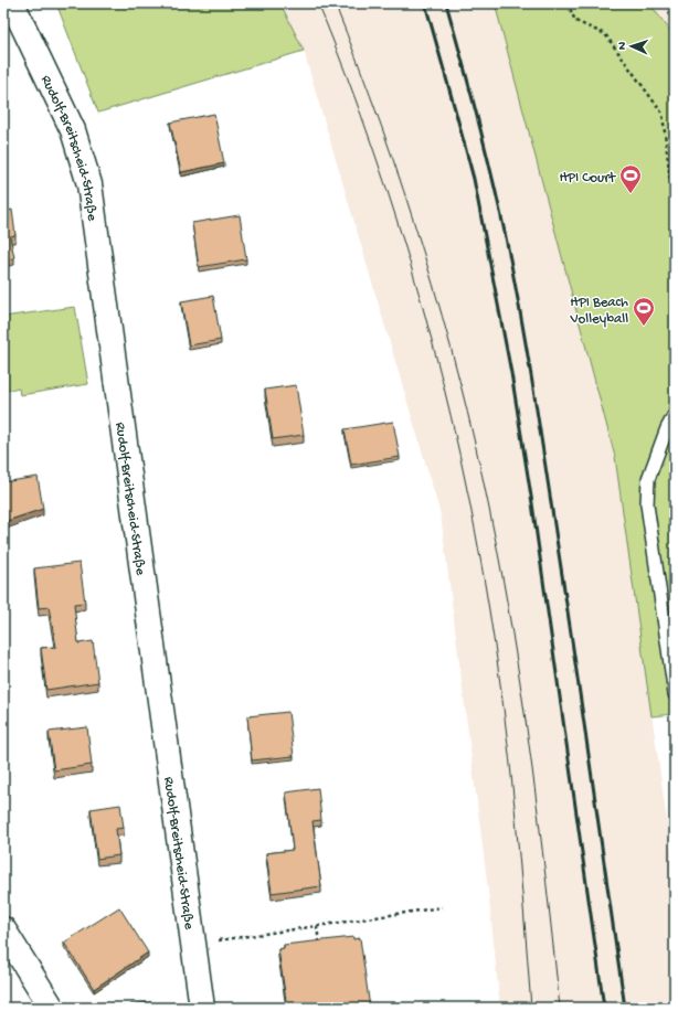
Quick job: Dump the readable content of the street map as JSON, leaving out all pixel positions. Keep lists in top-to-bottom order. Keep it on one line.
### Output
{"streets":{"street":["Rudolf-Breitscheid-Straße"]},"places":{"sports":["HPI Court","HPI Beach Volleyball"]},"north":"left"}
